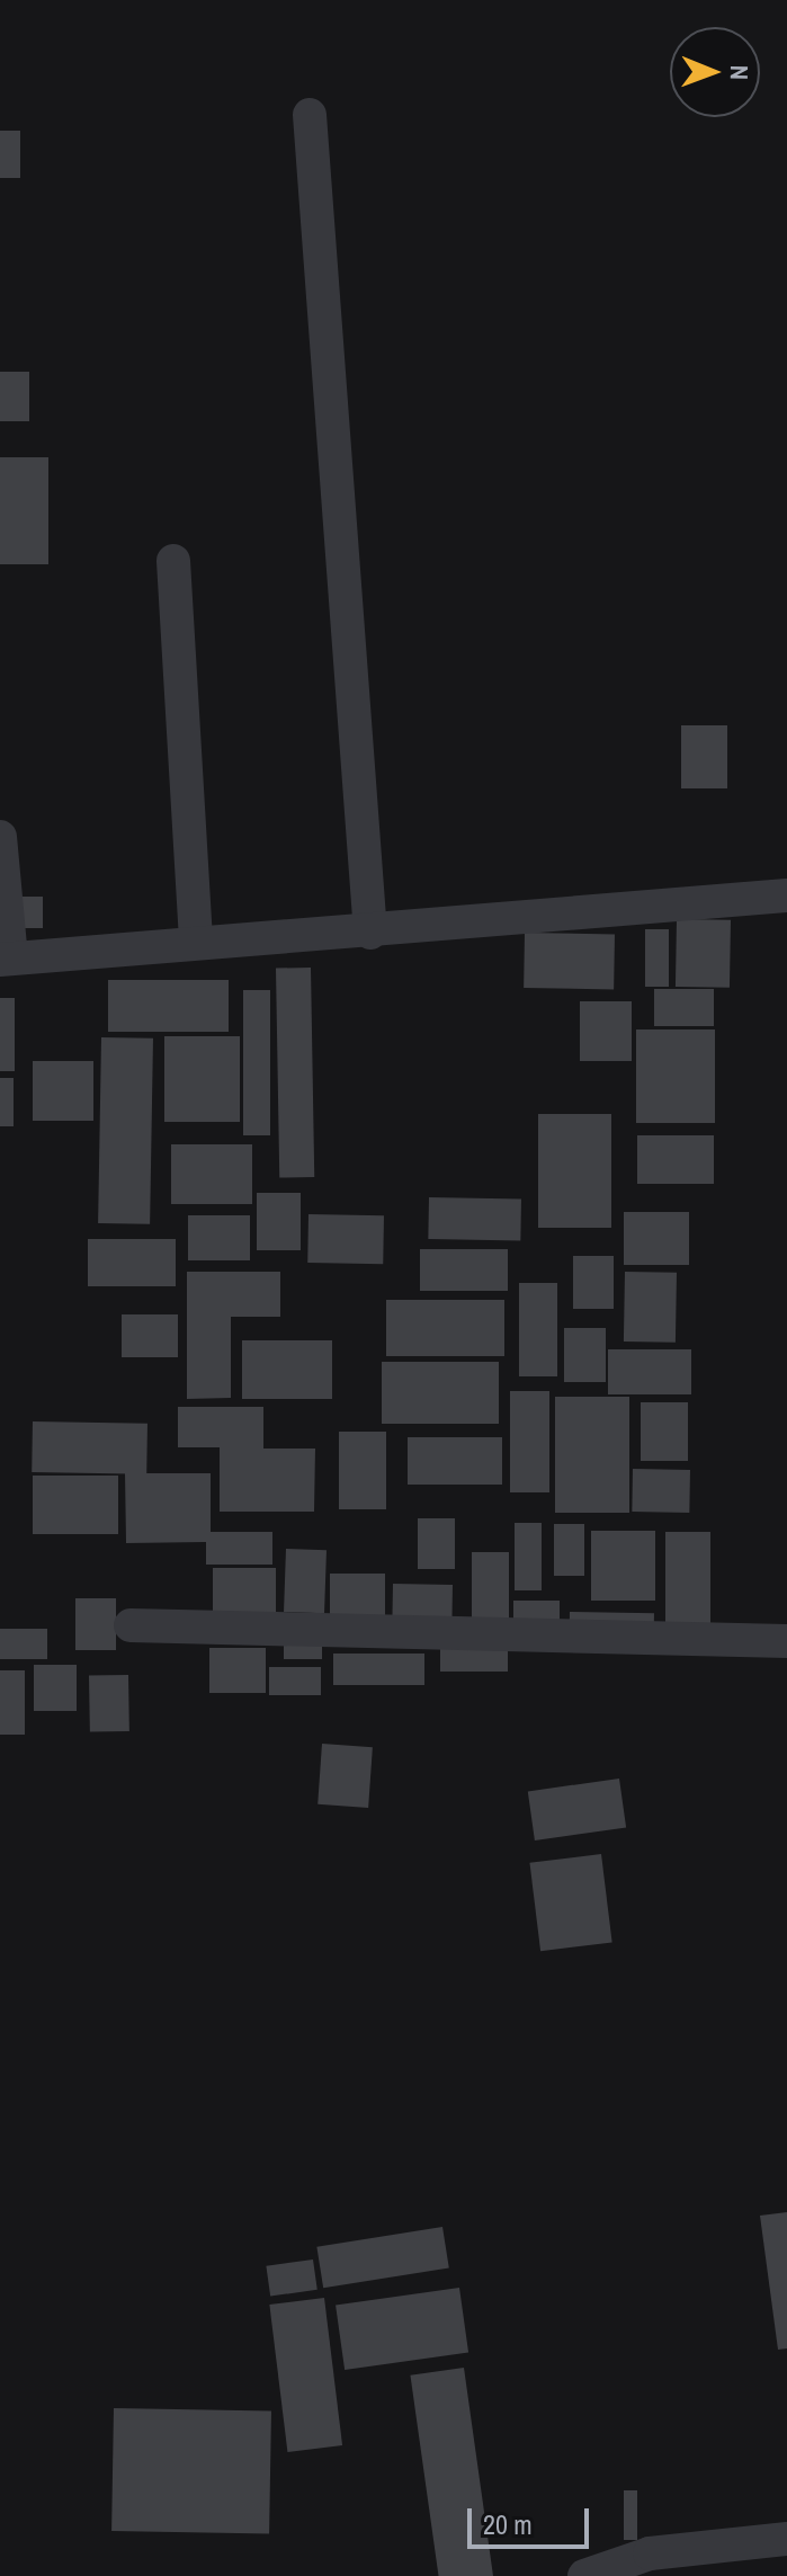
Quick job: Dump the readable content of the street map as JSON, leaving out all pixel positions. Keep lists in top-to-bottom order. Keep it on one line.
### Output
{"scale_bar":"20 m","north":"right"}
